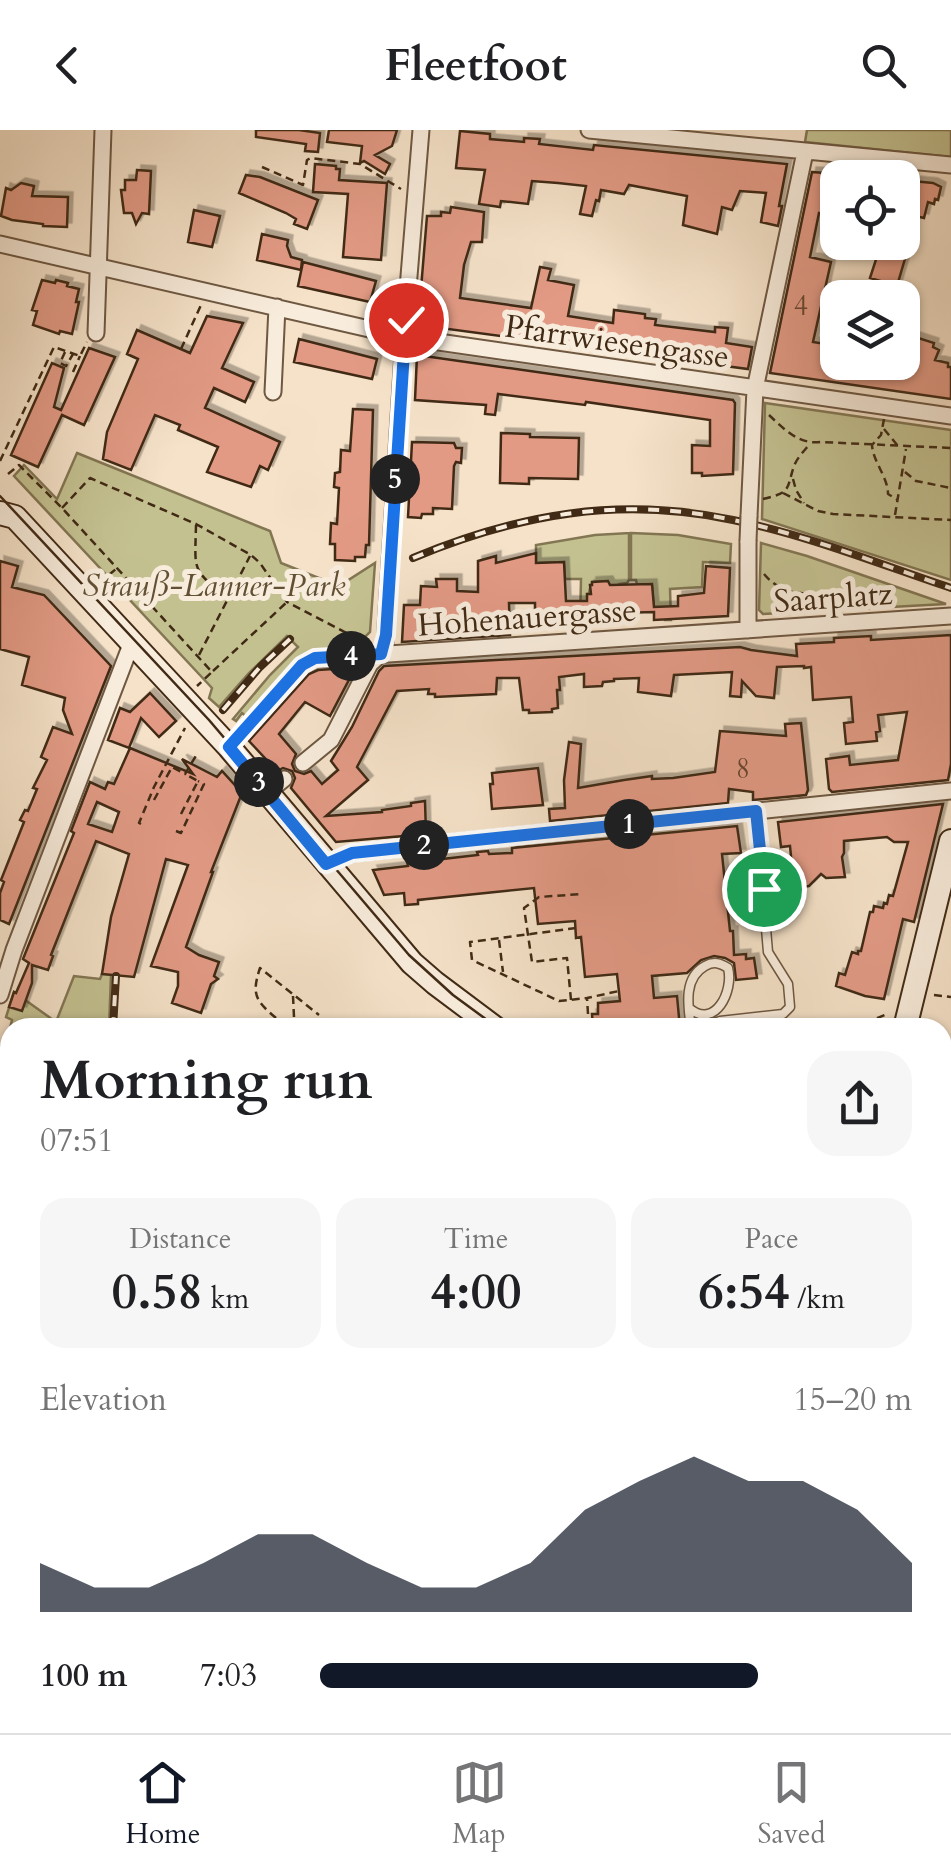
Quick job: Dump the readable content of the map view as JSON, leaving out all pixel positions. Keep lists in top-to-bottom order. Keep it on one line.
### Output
{"streets":{"street":["Pfarrwiesengasse","Saarplatz","Hohenauergasse"]},"crossings":[["Saarplatz","Hohenauergasse"]],"parks":["Strauß-Lanner-Park"],"house_numbers":["4","8"],"page":{"header":"Fleetfoot","pins":["5","4","3","1","2"],"heading":["Morning run","07:51"],"stats":[["Distance","0.58 km"],["Time","4:00"],["Pace","6:54 /km"]],"chart":["Elevation","15–20 m"],"list":[{"name":"100 m","note":"7:03"}],"tabs":["Home","Map","Saved"]}}
